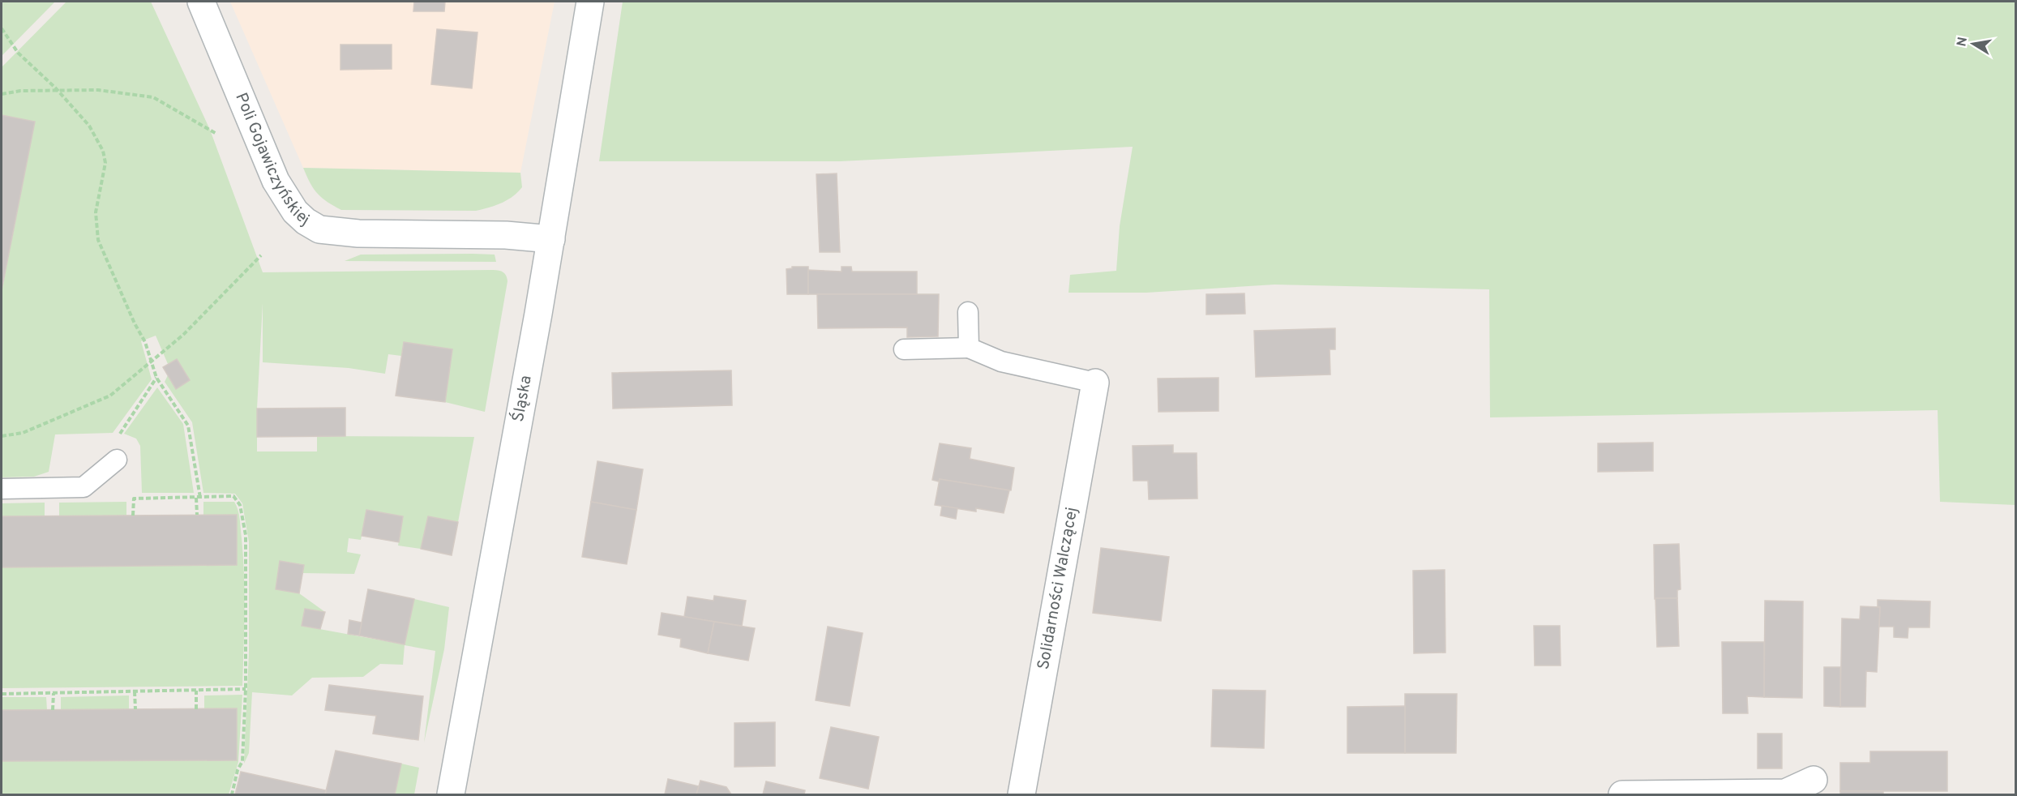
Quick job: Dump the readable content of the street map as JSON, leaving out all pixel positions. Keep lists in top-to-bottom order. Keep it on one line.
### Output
{"streets":{"street":["Poli Gojawiczyńskiej","Śląska","Solidarności Walczącej"]},"crossings":[["Poli Gojawiczyńskiej","Śląska"]],"north":"left"}
